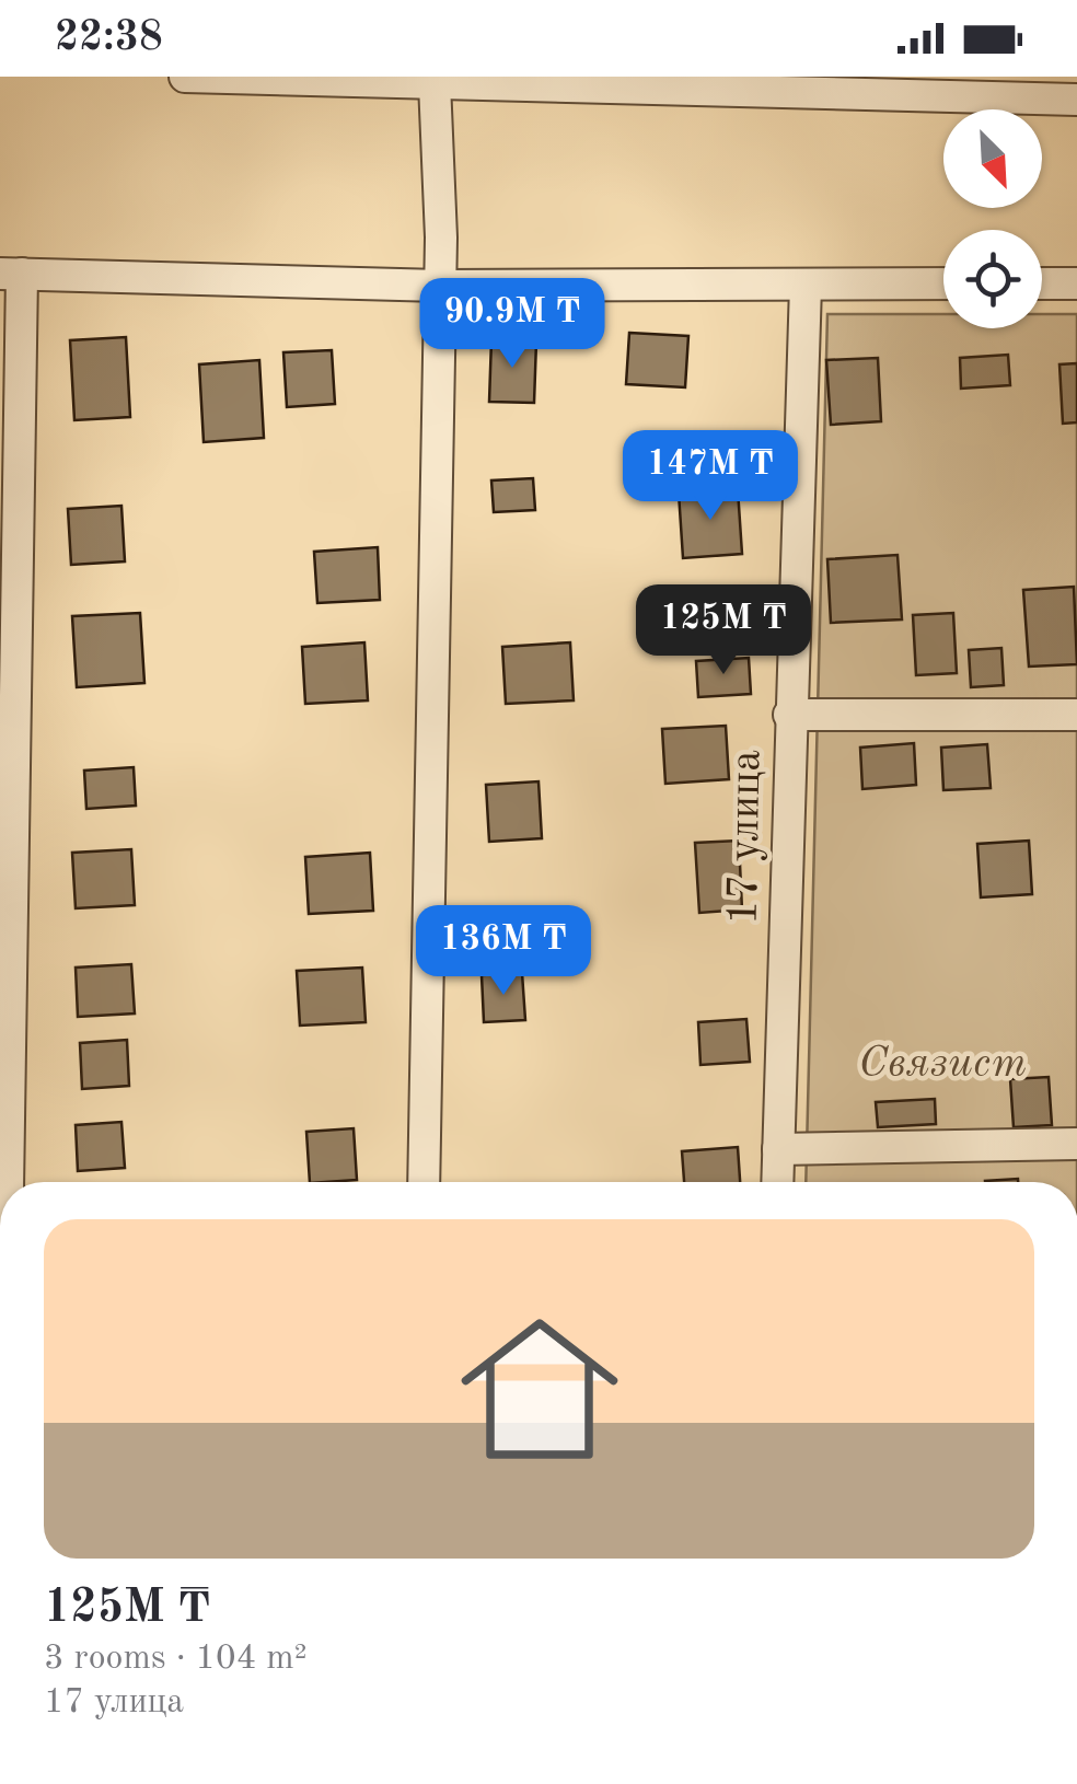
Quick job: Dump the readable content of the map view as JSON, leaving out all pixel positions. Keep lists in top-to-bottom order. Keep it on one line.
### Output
{"streets":{"street":["17 улица"]},"parks":["Связист"],"north":"bottom right","page":{"status":"22:38","price":["90.9M ₸","147M ₸","125M ₸","136M ₸"],"list":[{"name":"125M ₸","note":"3 rooms · 104 m² · 17 улица"}]}}
